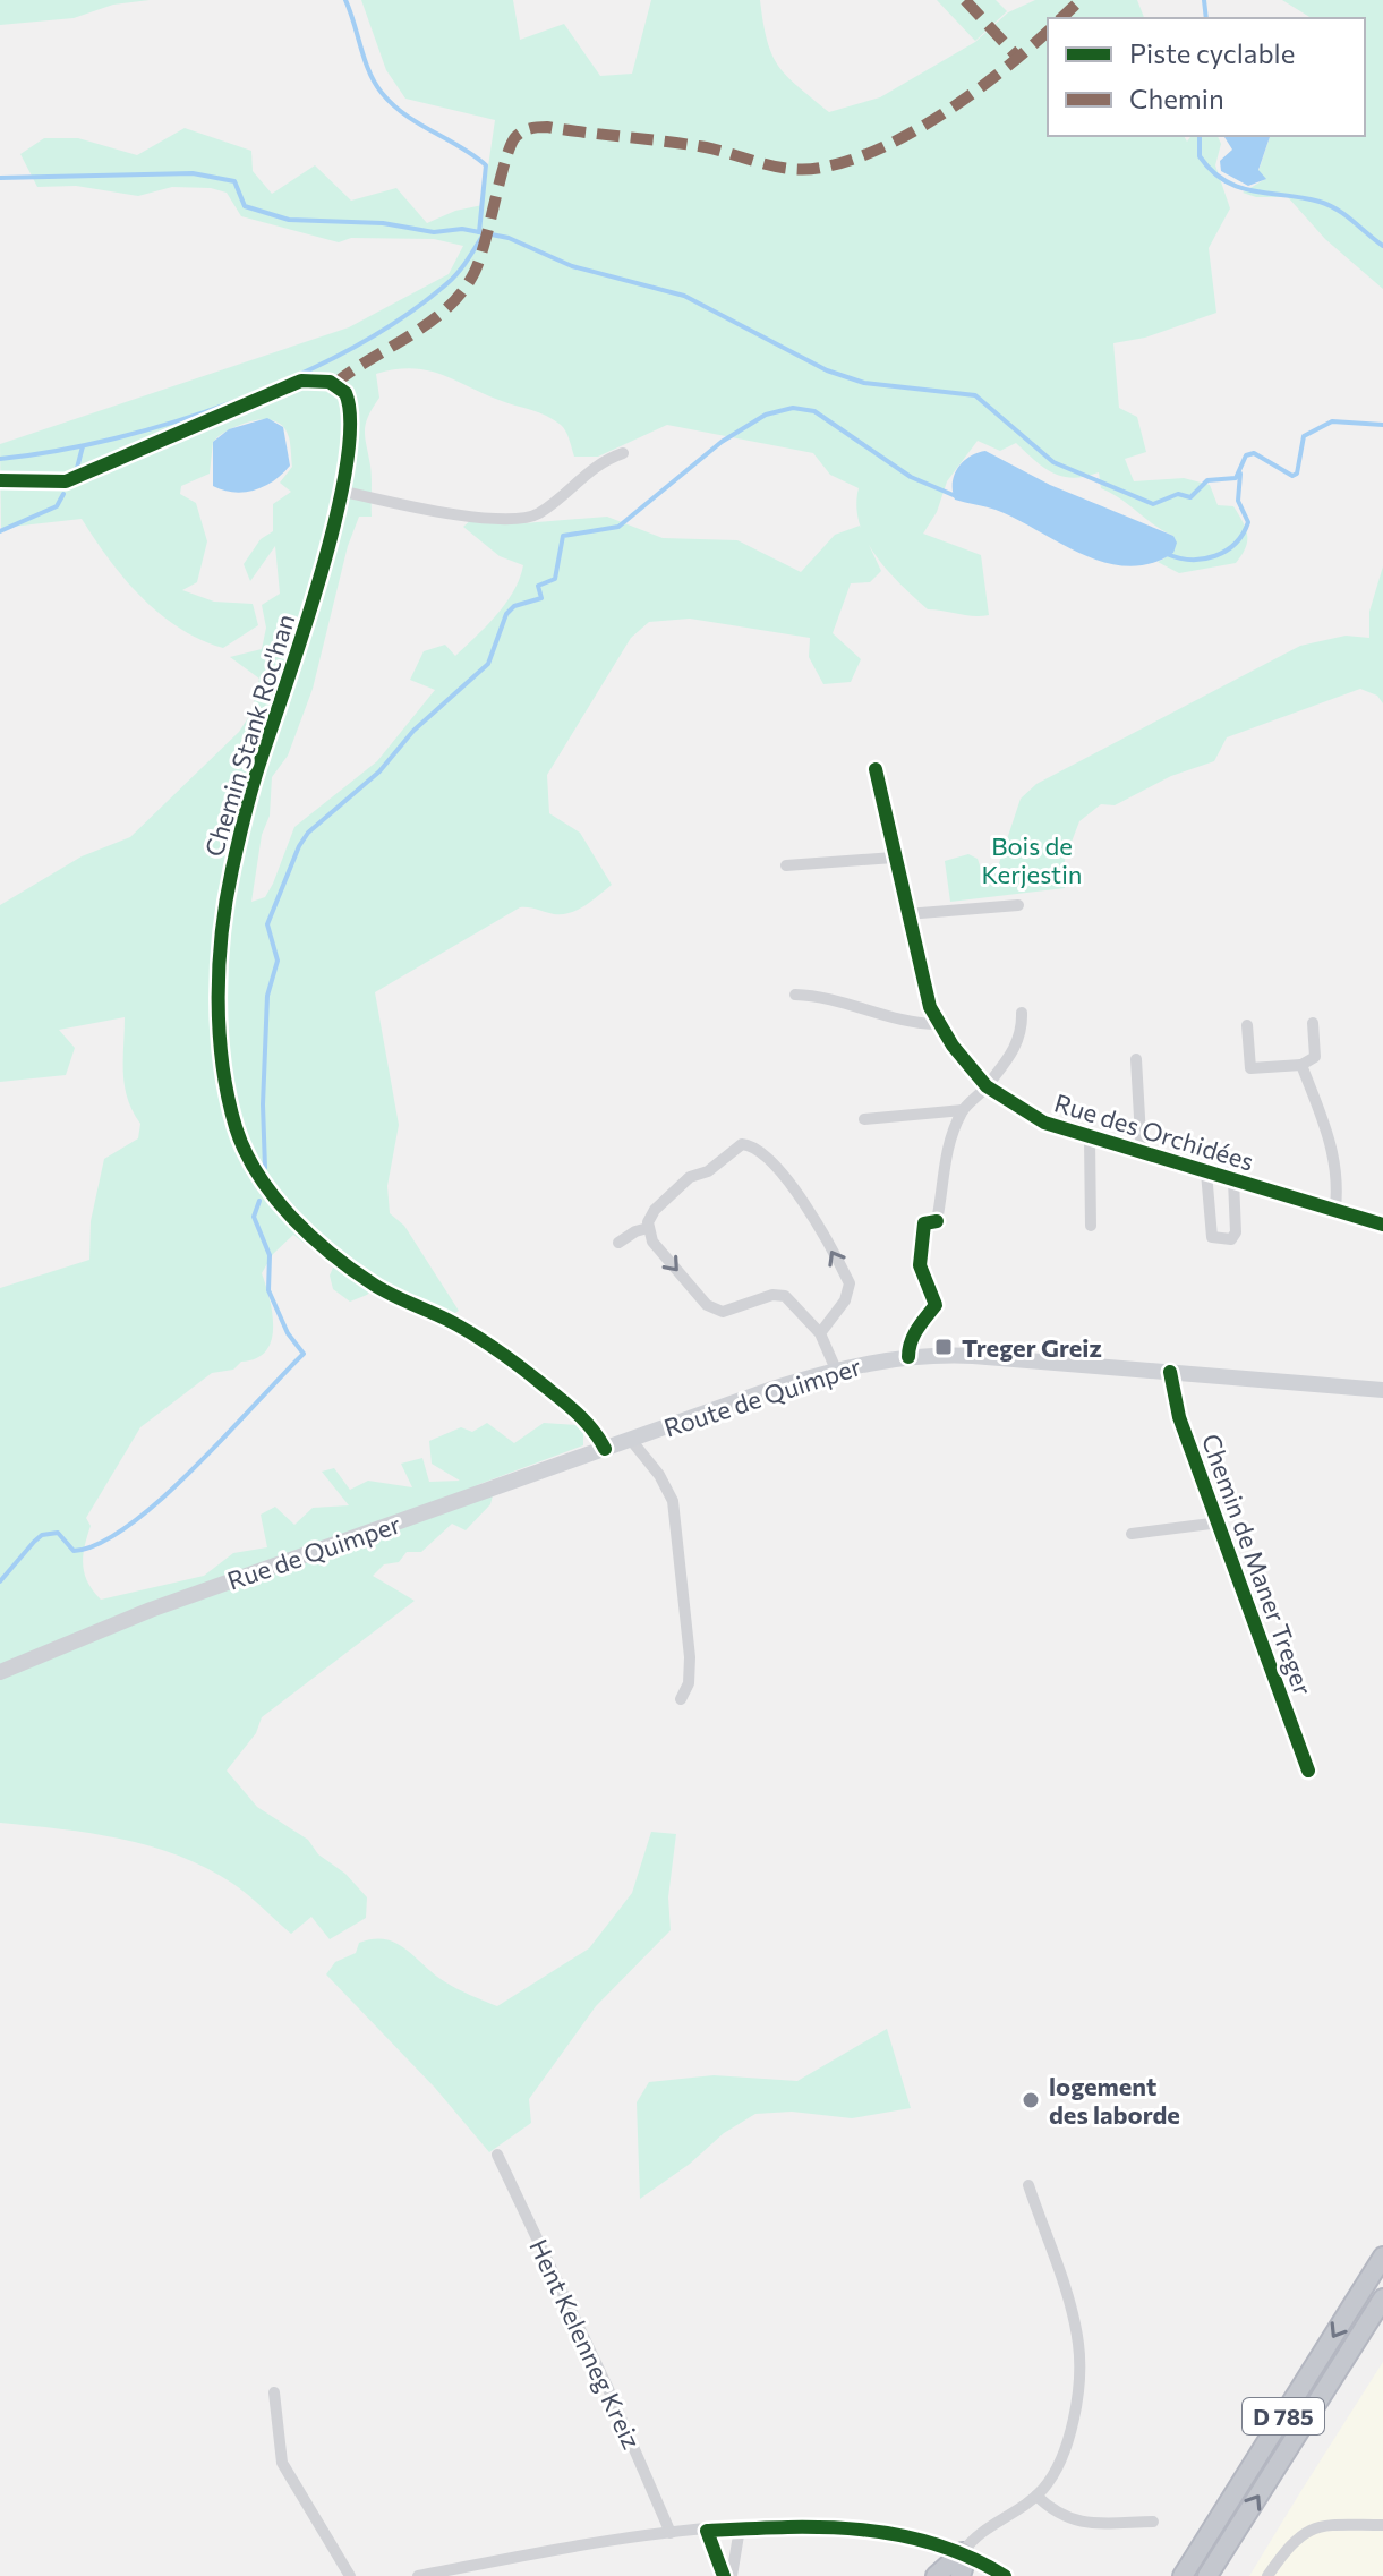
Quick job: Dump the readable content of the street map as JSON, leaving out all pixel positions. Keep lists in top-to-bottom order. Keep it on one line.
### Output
{"streets":{"highway":["D 785"],"main road":["Route de Quimper","Rue de Quimper"],"street":["Chemin Stank Roc'han","Rue des Orchidées","Chemin de Maner Treger","Hent Kelenneg Kreiz"]},"crossings":[["Chemin Stank Roc'han","Rue de Quimper"],["Route de Quimper","Rue de Quimper"],["Route de Quimper","Chemin de Maner Treger"]],"parks":["Bois de Kerjestin"],"places":{"transit":["Treger Greiz"],"other":["logement des laborde"]},"legend":["Piste cyclable","Chemin"]}
